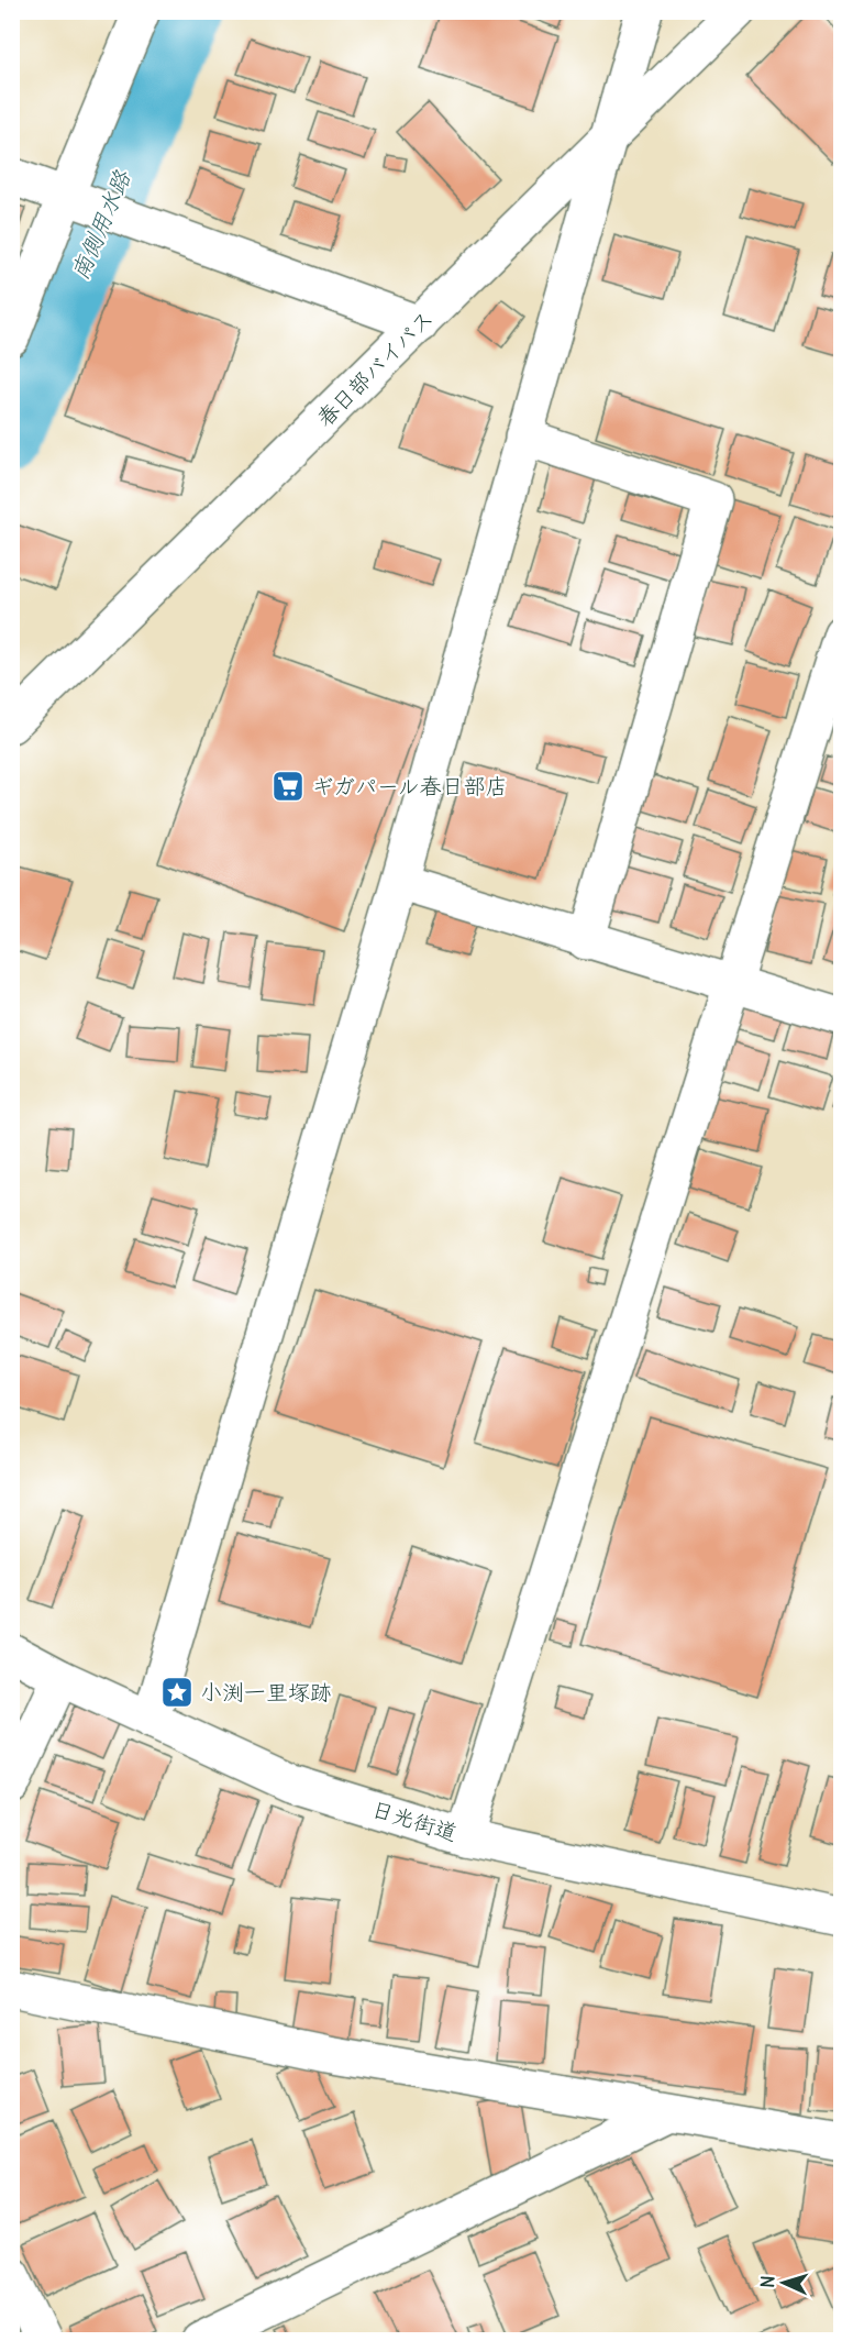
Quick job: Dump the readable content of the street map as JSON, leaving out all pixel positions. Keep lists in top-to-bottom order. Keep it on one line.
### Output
{"streets":{"main road":["春日部バイパス","日光街道"]},"water":["南側用水路"],"places":{"supermarket":["ギガパール春日部店"],"place":["小渕一里塚跡"]},"north":"left"}
